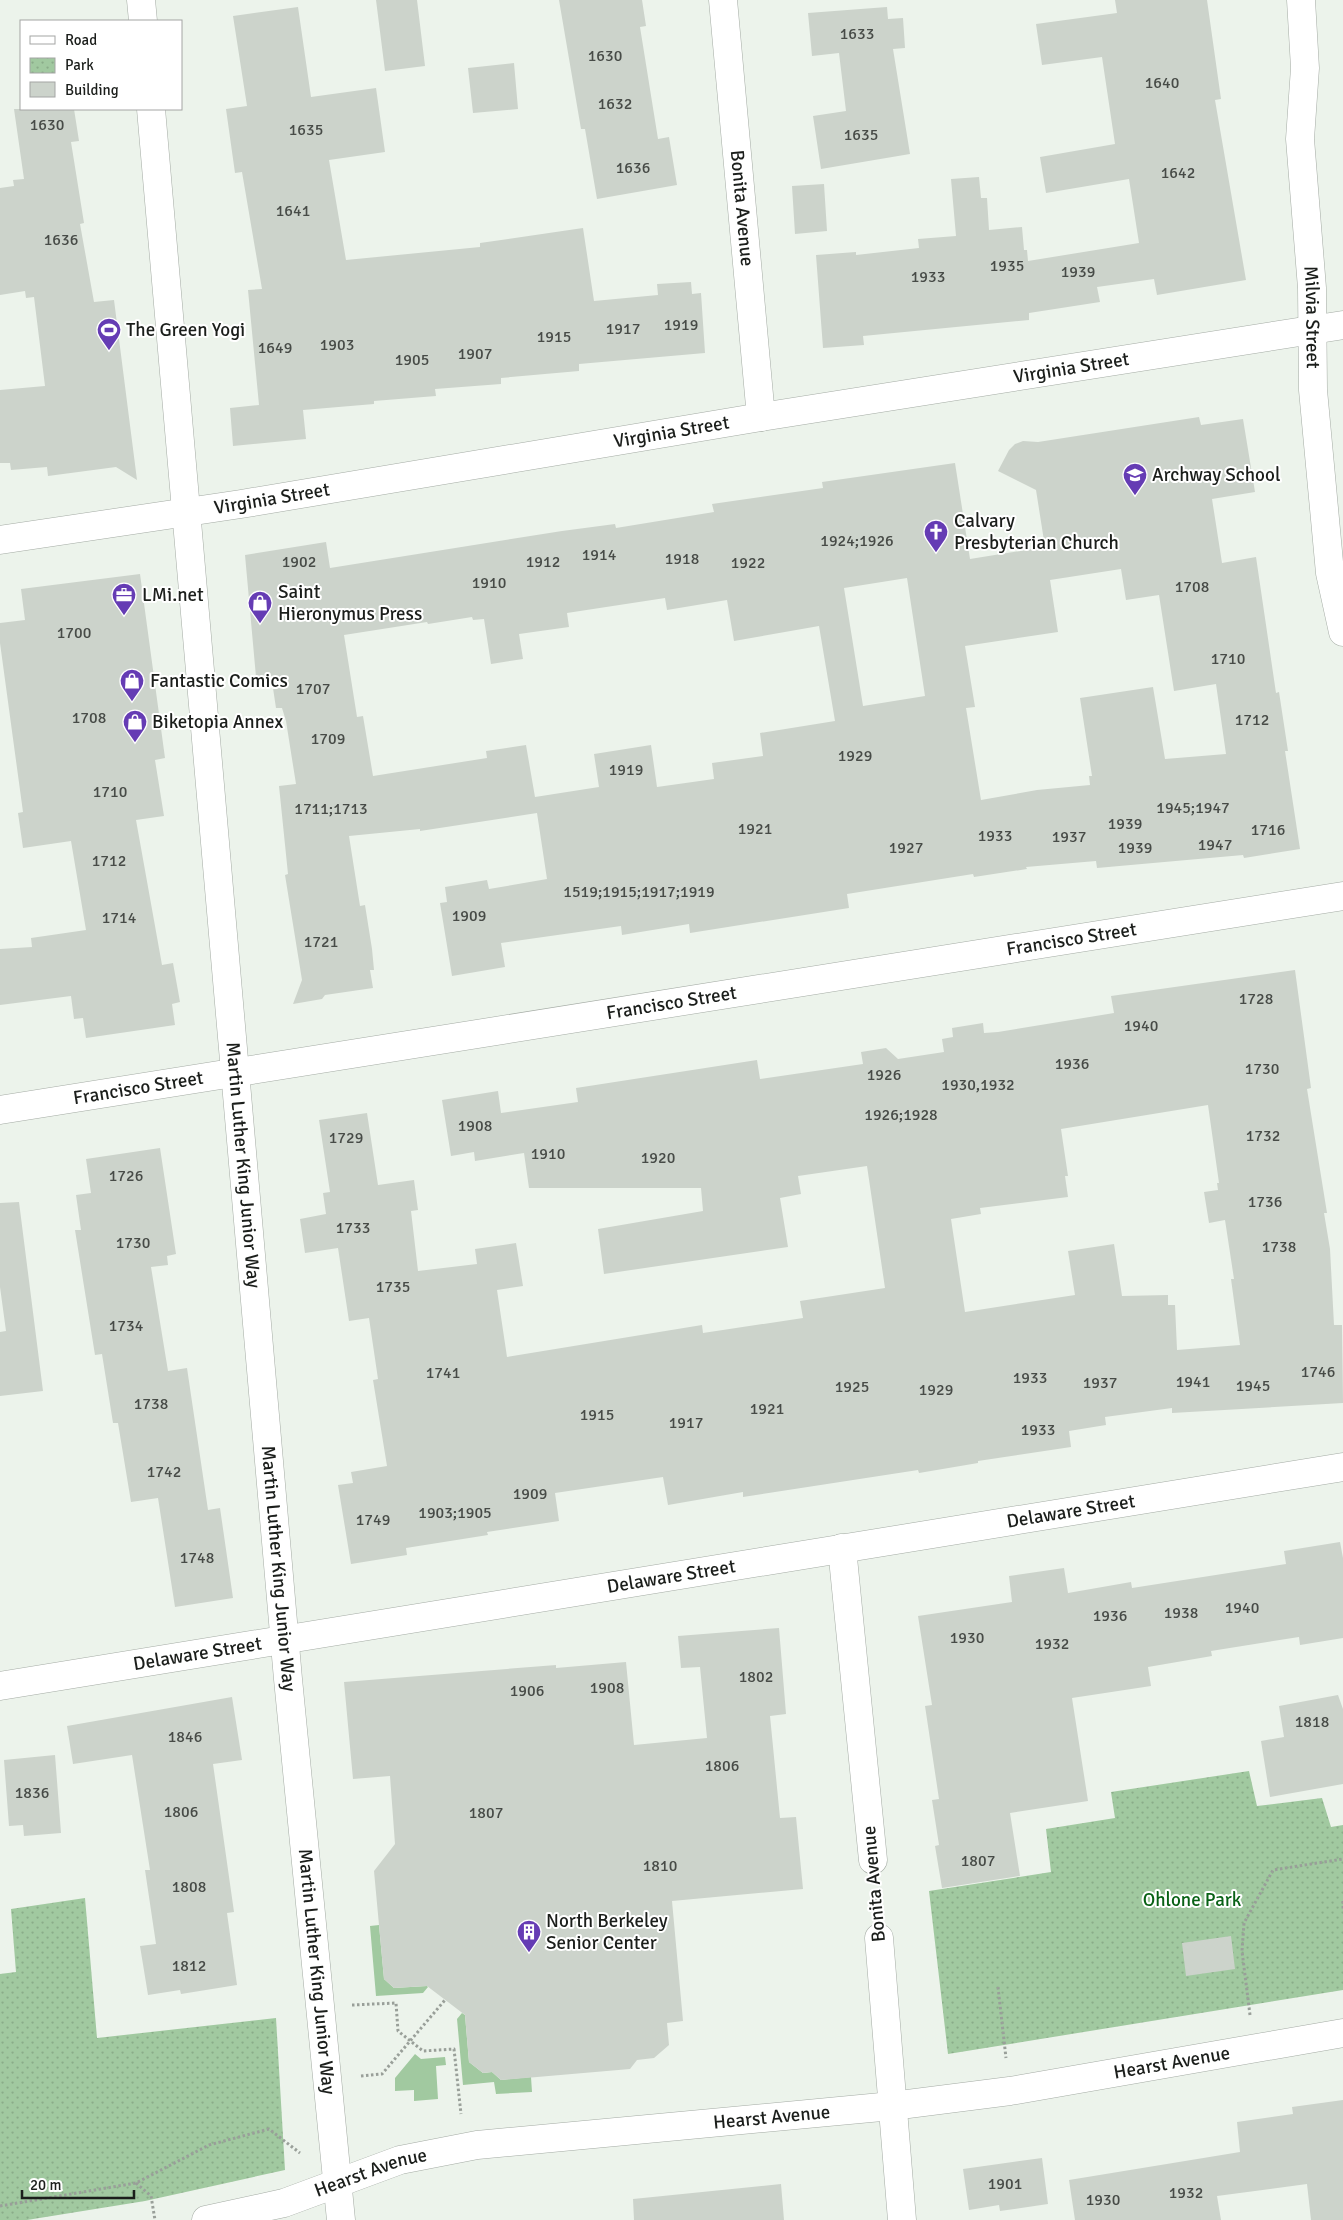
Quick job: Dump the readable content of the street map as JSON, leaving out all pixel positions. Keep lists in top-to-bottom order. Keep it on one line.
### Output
{"streets":{"street":["Bonita Avenue","Milvia Street","Virginia Street","Francisco Street","Martin Luther King Junior Way","Delaware Street","Hearst Avenue"]},"crossings":[["Bonita Avenue","Virginia Street"],["Bonita Avenue","Delaware Street"],["Bonita Avenue","Hearst Avenue"],["Milvia Street","Virginia Street"],["Virginia Street","Martin Luther King Junior Way"],["Francisco Street","Martin Luther King Junior Way"],["Martin Luther King Junior Way","Delaware Street"],["Martin Luther King Junior Way","Hearst Avenue"]],"parks":["Ohlone Park"],"places":{"sports":["The Green Yogi"],"school or university":["Archway School"],"church":["Calvary Presbyterian Church"],"office":["LMi.net"],"shop":["Saint Hieronymus Press","Fantastic Comics","Biketopia Annex"],"building":["North Berkeley Senior Center"]},"house_numbers":["1633","1630","1640","1632","1630","1635","1635","1636","1642","1641","1636","1935","1939","1933","1919","1917","1915","1903","1649","1907","1905","1924;1926","1914","1918","1902","1912","1922","1910","1708","1700","1710","1707","1708","1712","1709","1929","1919","1710","1945;1947","1711;1713","1939","1921","1716","1933","1937","1947","1927","1939","1712","1519;1915;1917;1919","1909","1714","1721","1728","1940","1936","1730","1926","1930,1932","1926;1928","1908","1732","1729","1910","1920","1726","1736","1733","1730","1738","1735","1734","1746","1741","1933","1941","1937","1945","1925","1929","1738","1921","1915","1917","1933","1742","1909","1903;1905","1749","1748","1940","1938","1936","1930","1932","1802","1908","1906","1818","1846","1806","1836","1806","1807","1807","1810","1808","1812","1901","1932","1930"],"legend":["Road","Park","Building"],"scale_bar":"20 m"}
